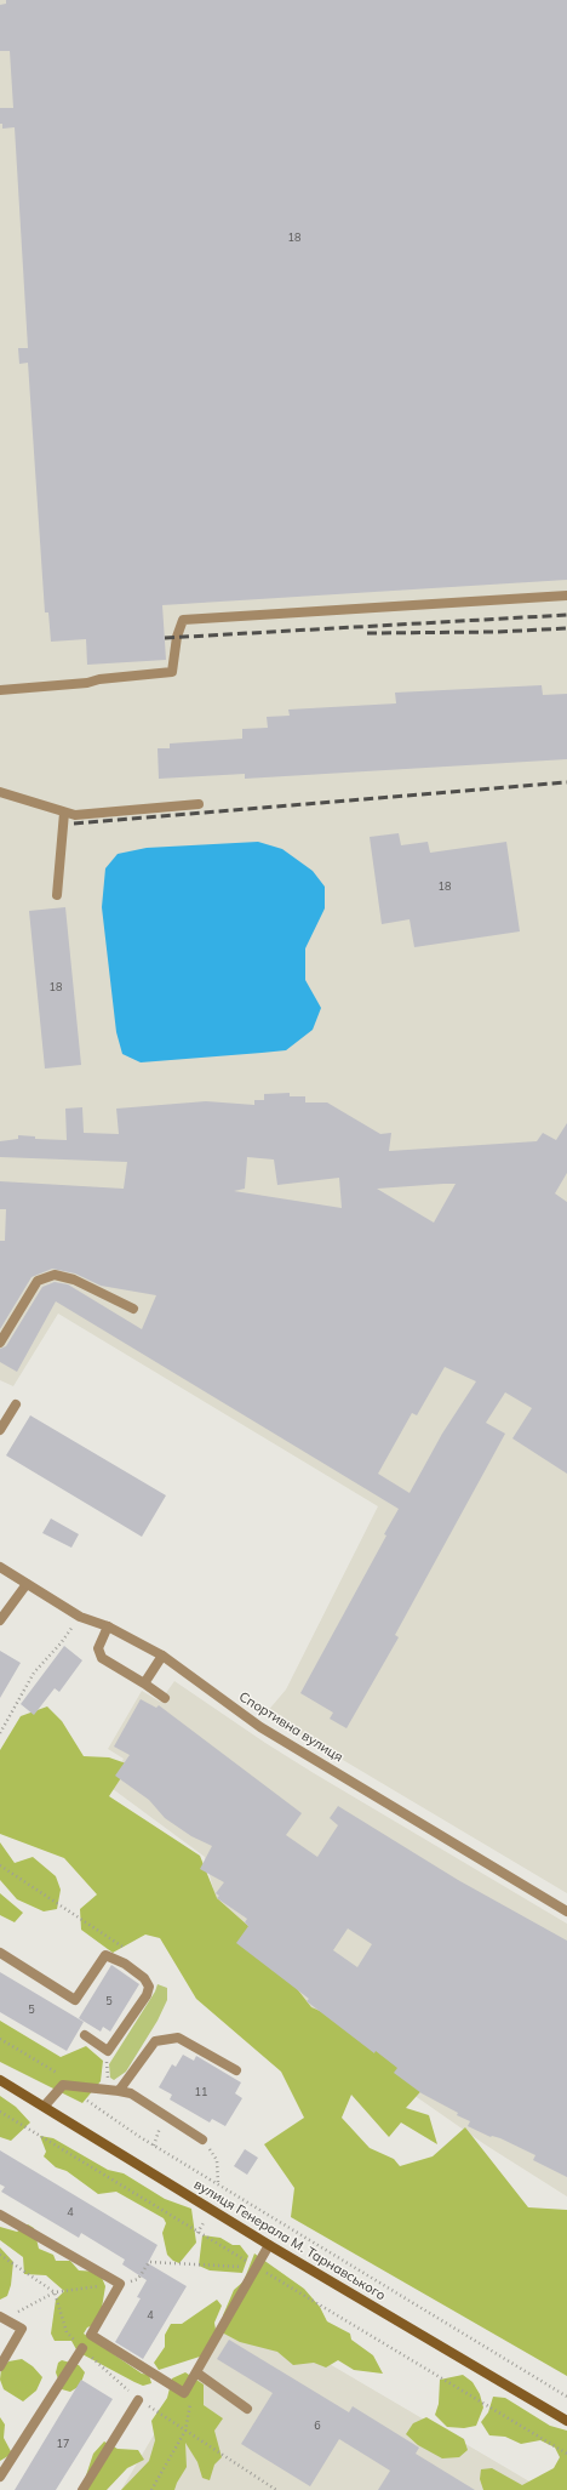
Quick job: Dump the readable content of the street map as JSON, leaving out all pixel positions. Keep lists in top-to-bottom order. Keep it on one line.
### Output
{"streets":{"main road":["вулиця Генерала М. Тарнавського"],"street":["Спортивна вулиця"]},"house_numbers":["18","18","18","5","5","11","4","4","6","17"]}
